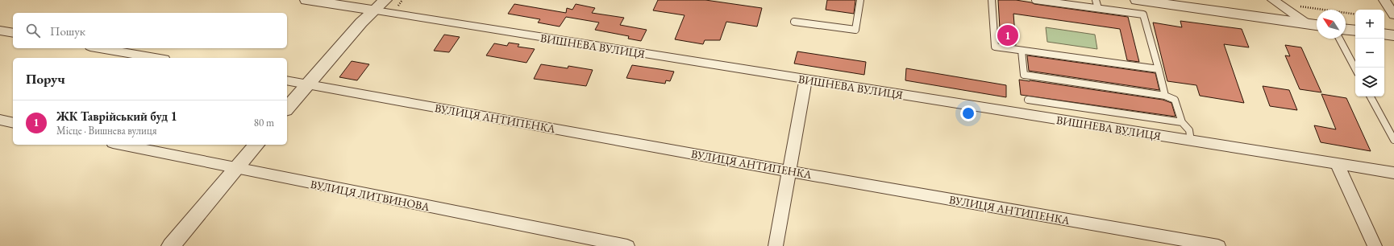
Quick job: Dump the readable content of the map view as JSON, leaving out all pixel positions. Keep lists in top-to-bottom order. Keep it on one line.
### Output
{"streets":{"street":["ВИШНЕВА ВУЛИЦЯ","ВУЛИЦЯ АНТИПЕНКА","ВУЛИЦЯ ЛИТВИНОВА"]},"north":"top left","page":{"map_buttons":["+","−"],"search":"Пошук","pins":"1","heading":"Поруч","list":[{"mark":"1","name":"ЖК Таврійський буд 1","note":"Місце · Вишнева вулиця","value":"80 m"}]}}
